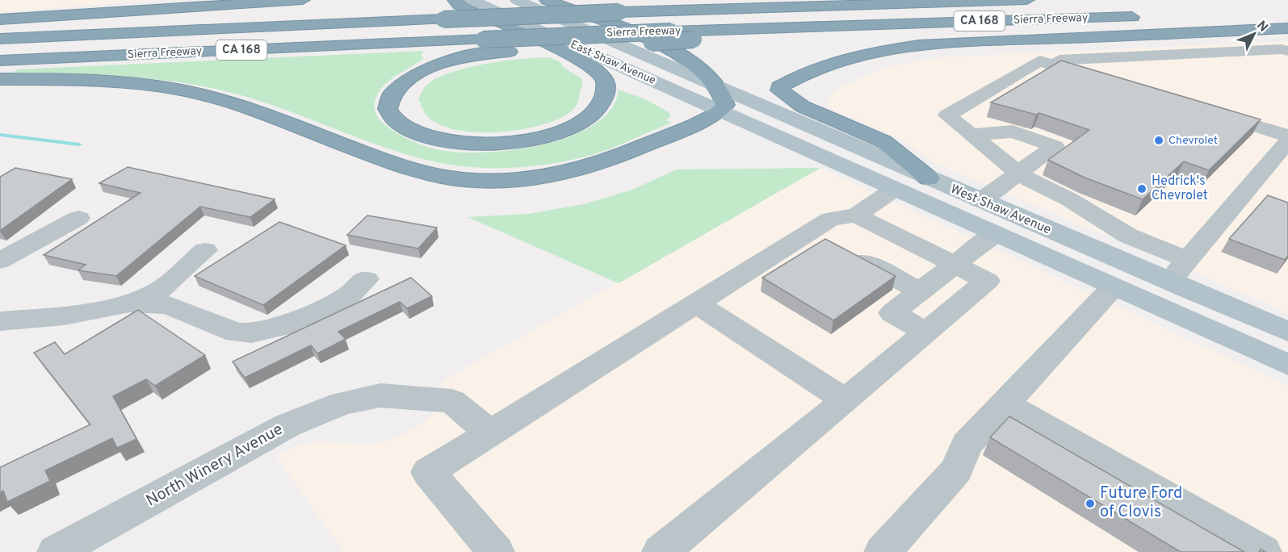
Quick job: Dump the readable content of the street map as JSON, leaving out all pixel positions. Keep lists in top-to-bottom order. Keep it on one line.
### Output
{"streets":{"highway":["Sierra Freeway","CA 168"],"main road":["East Shaw Avenue","West Shaw Avenue"],"street":["North Winery Avenue"]},"crossings":[["East Shaw Avenue","West Shaw Avenue"]],"places":["Chevrolet","Hedrick's Chevrolet","Future Ford of Clovis"],"north":"top right"}
